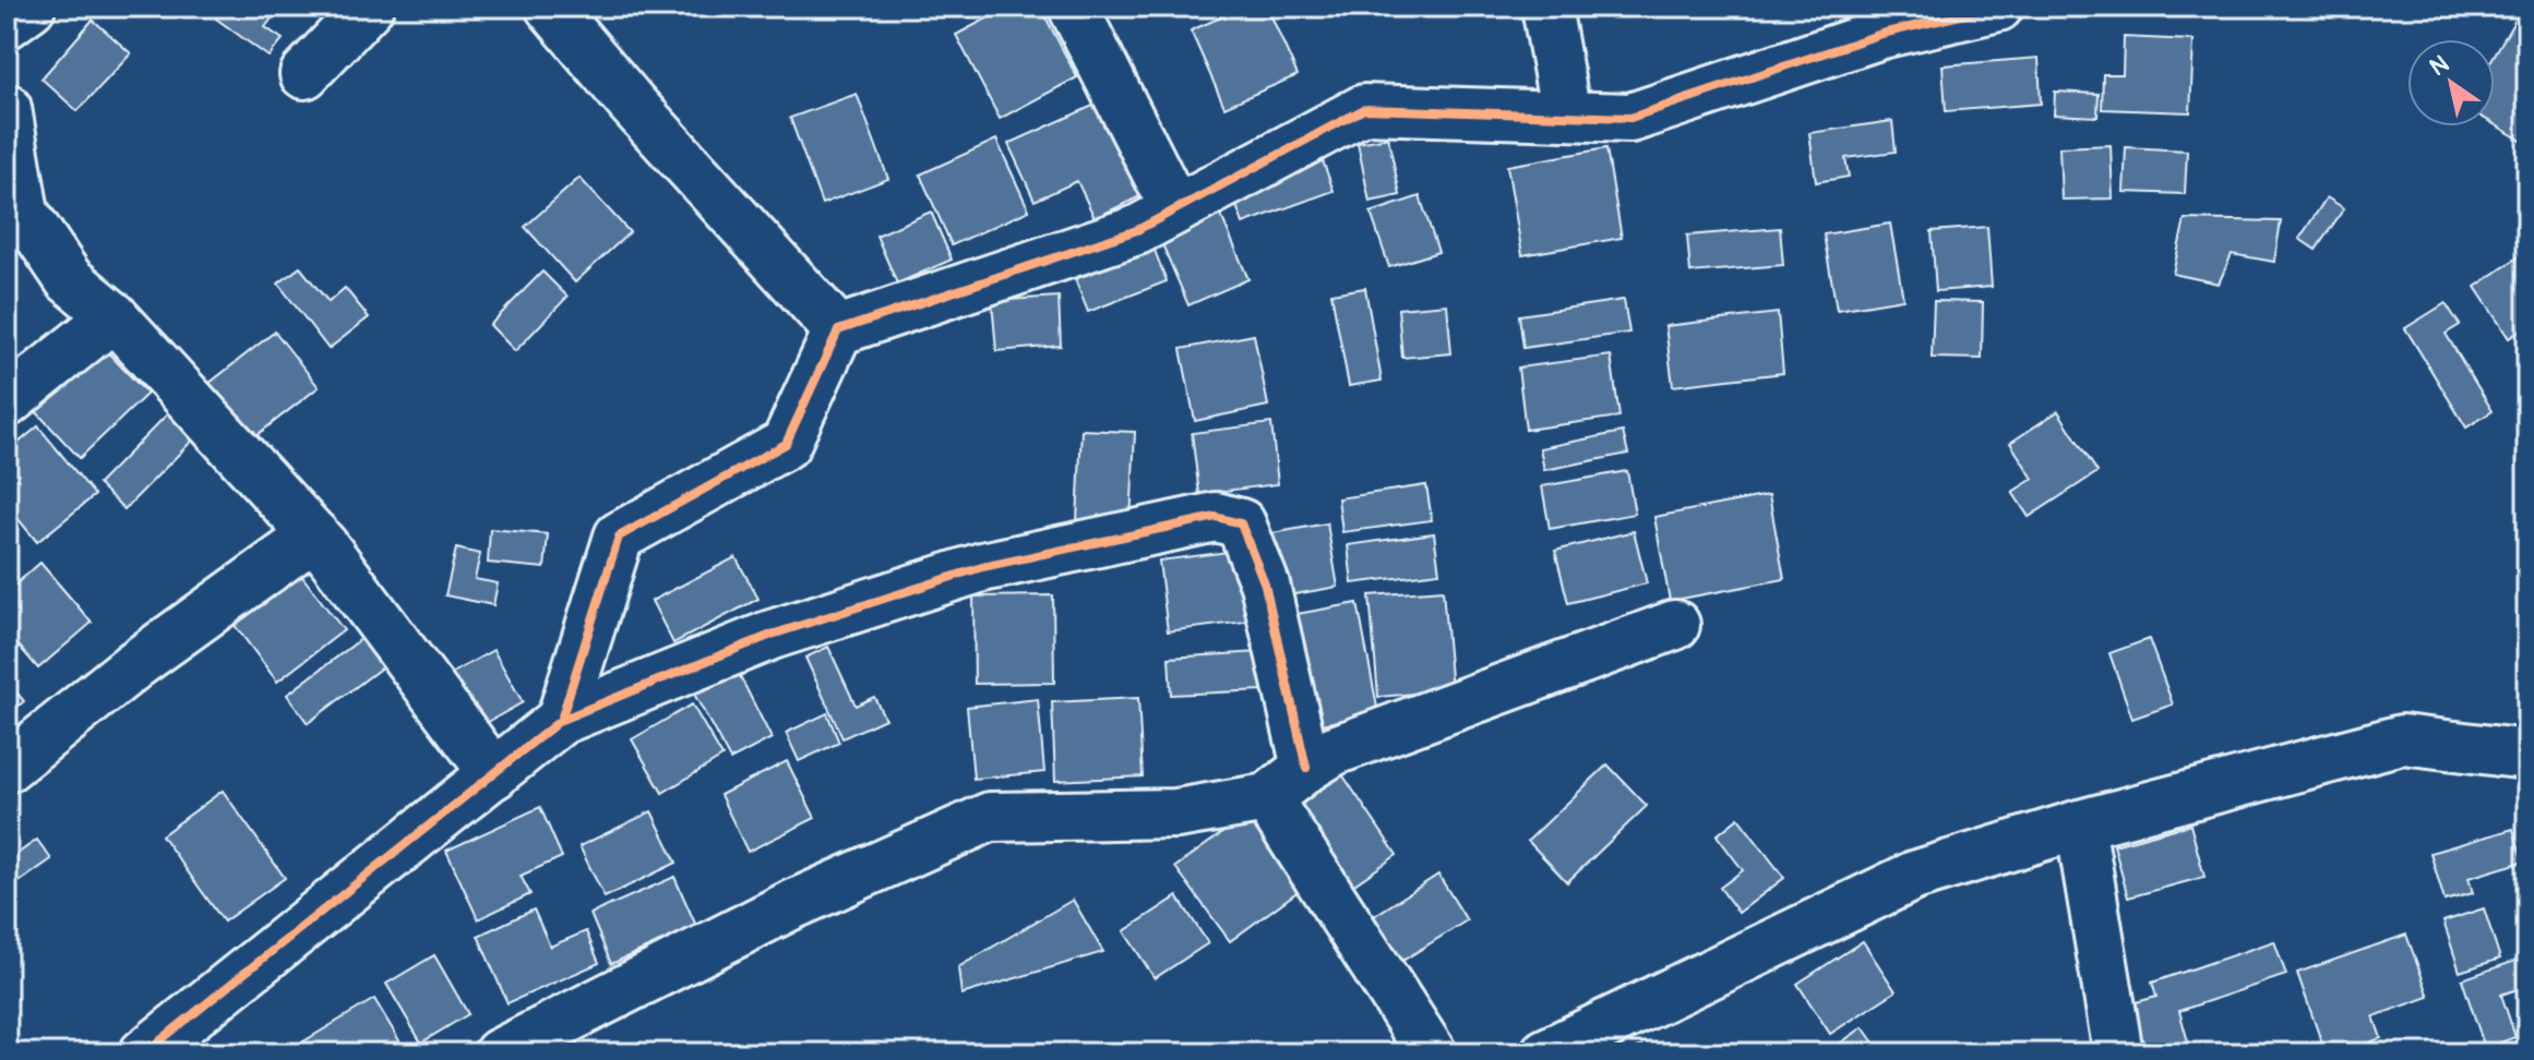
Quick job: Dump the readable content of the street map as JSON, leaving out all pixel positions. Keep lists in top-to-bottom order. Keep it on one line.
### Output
{"north":"top left"}
